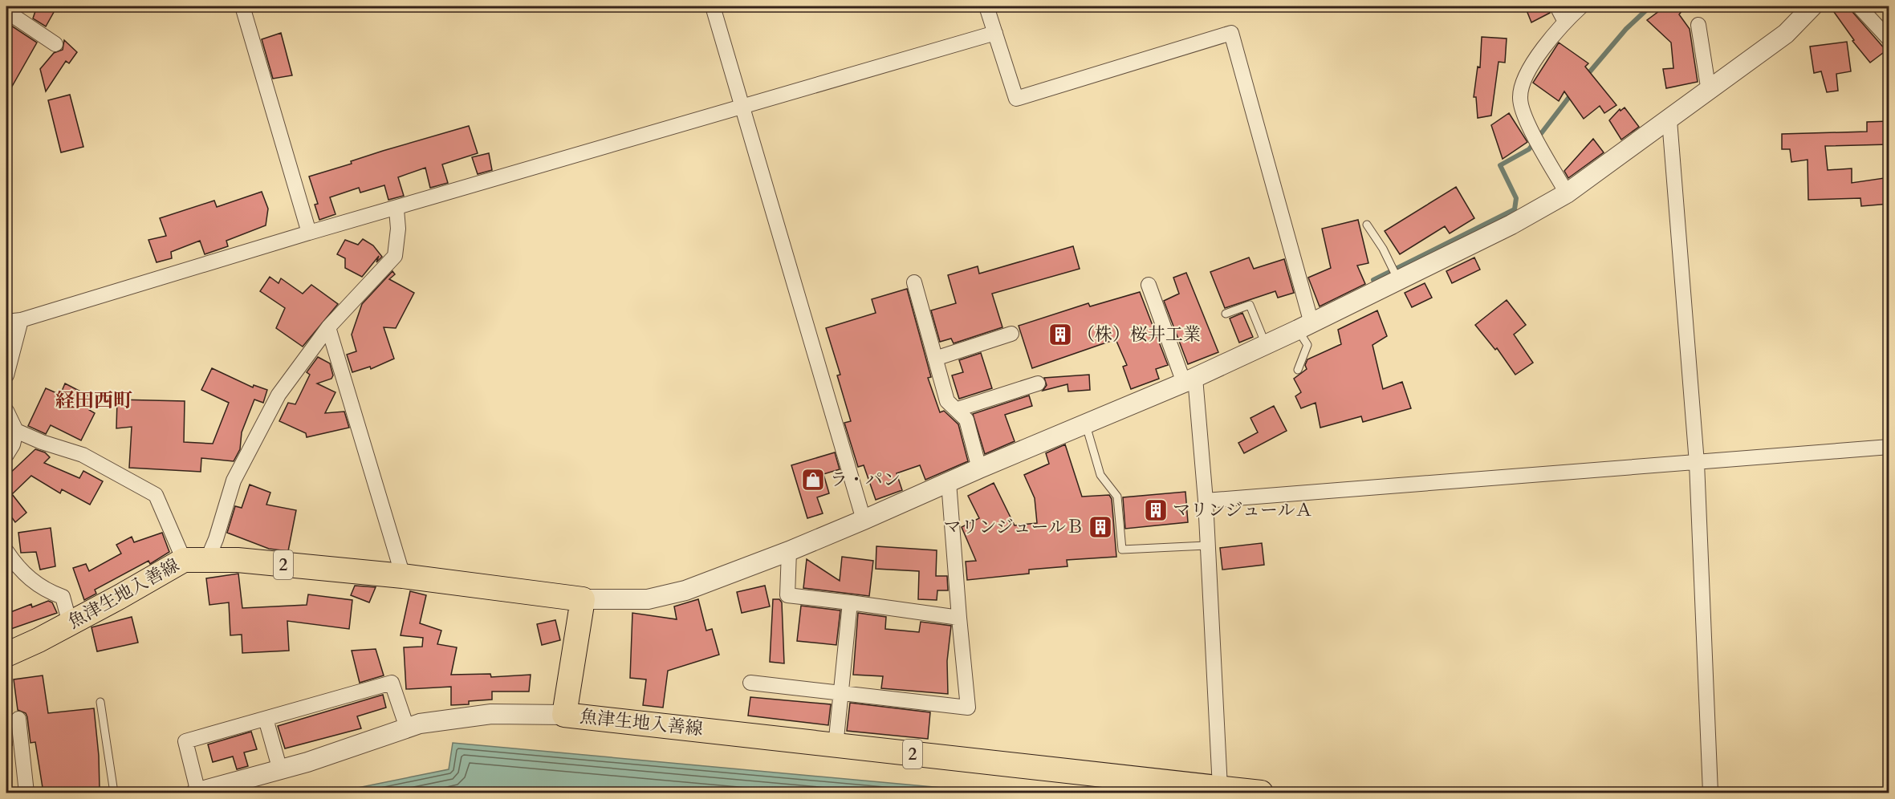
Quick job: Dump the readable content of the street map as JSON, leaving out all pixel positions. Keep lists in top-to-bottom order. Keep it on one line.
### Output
{"streets":{"main road":["2","魚津生地入善線"]},"districts":["経田西町"],"places":{"building":["（株）桜井工業","マリンジュールＡ","マリンジュールＢ"],"shop":["ラ・パン"]}}
